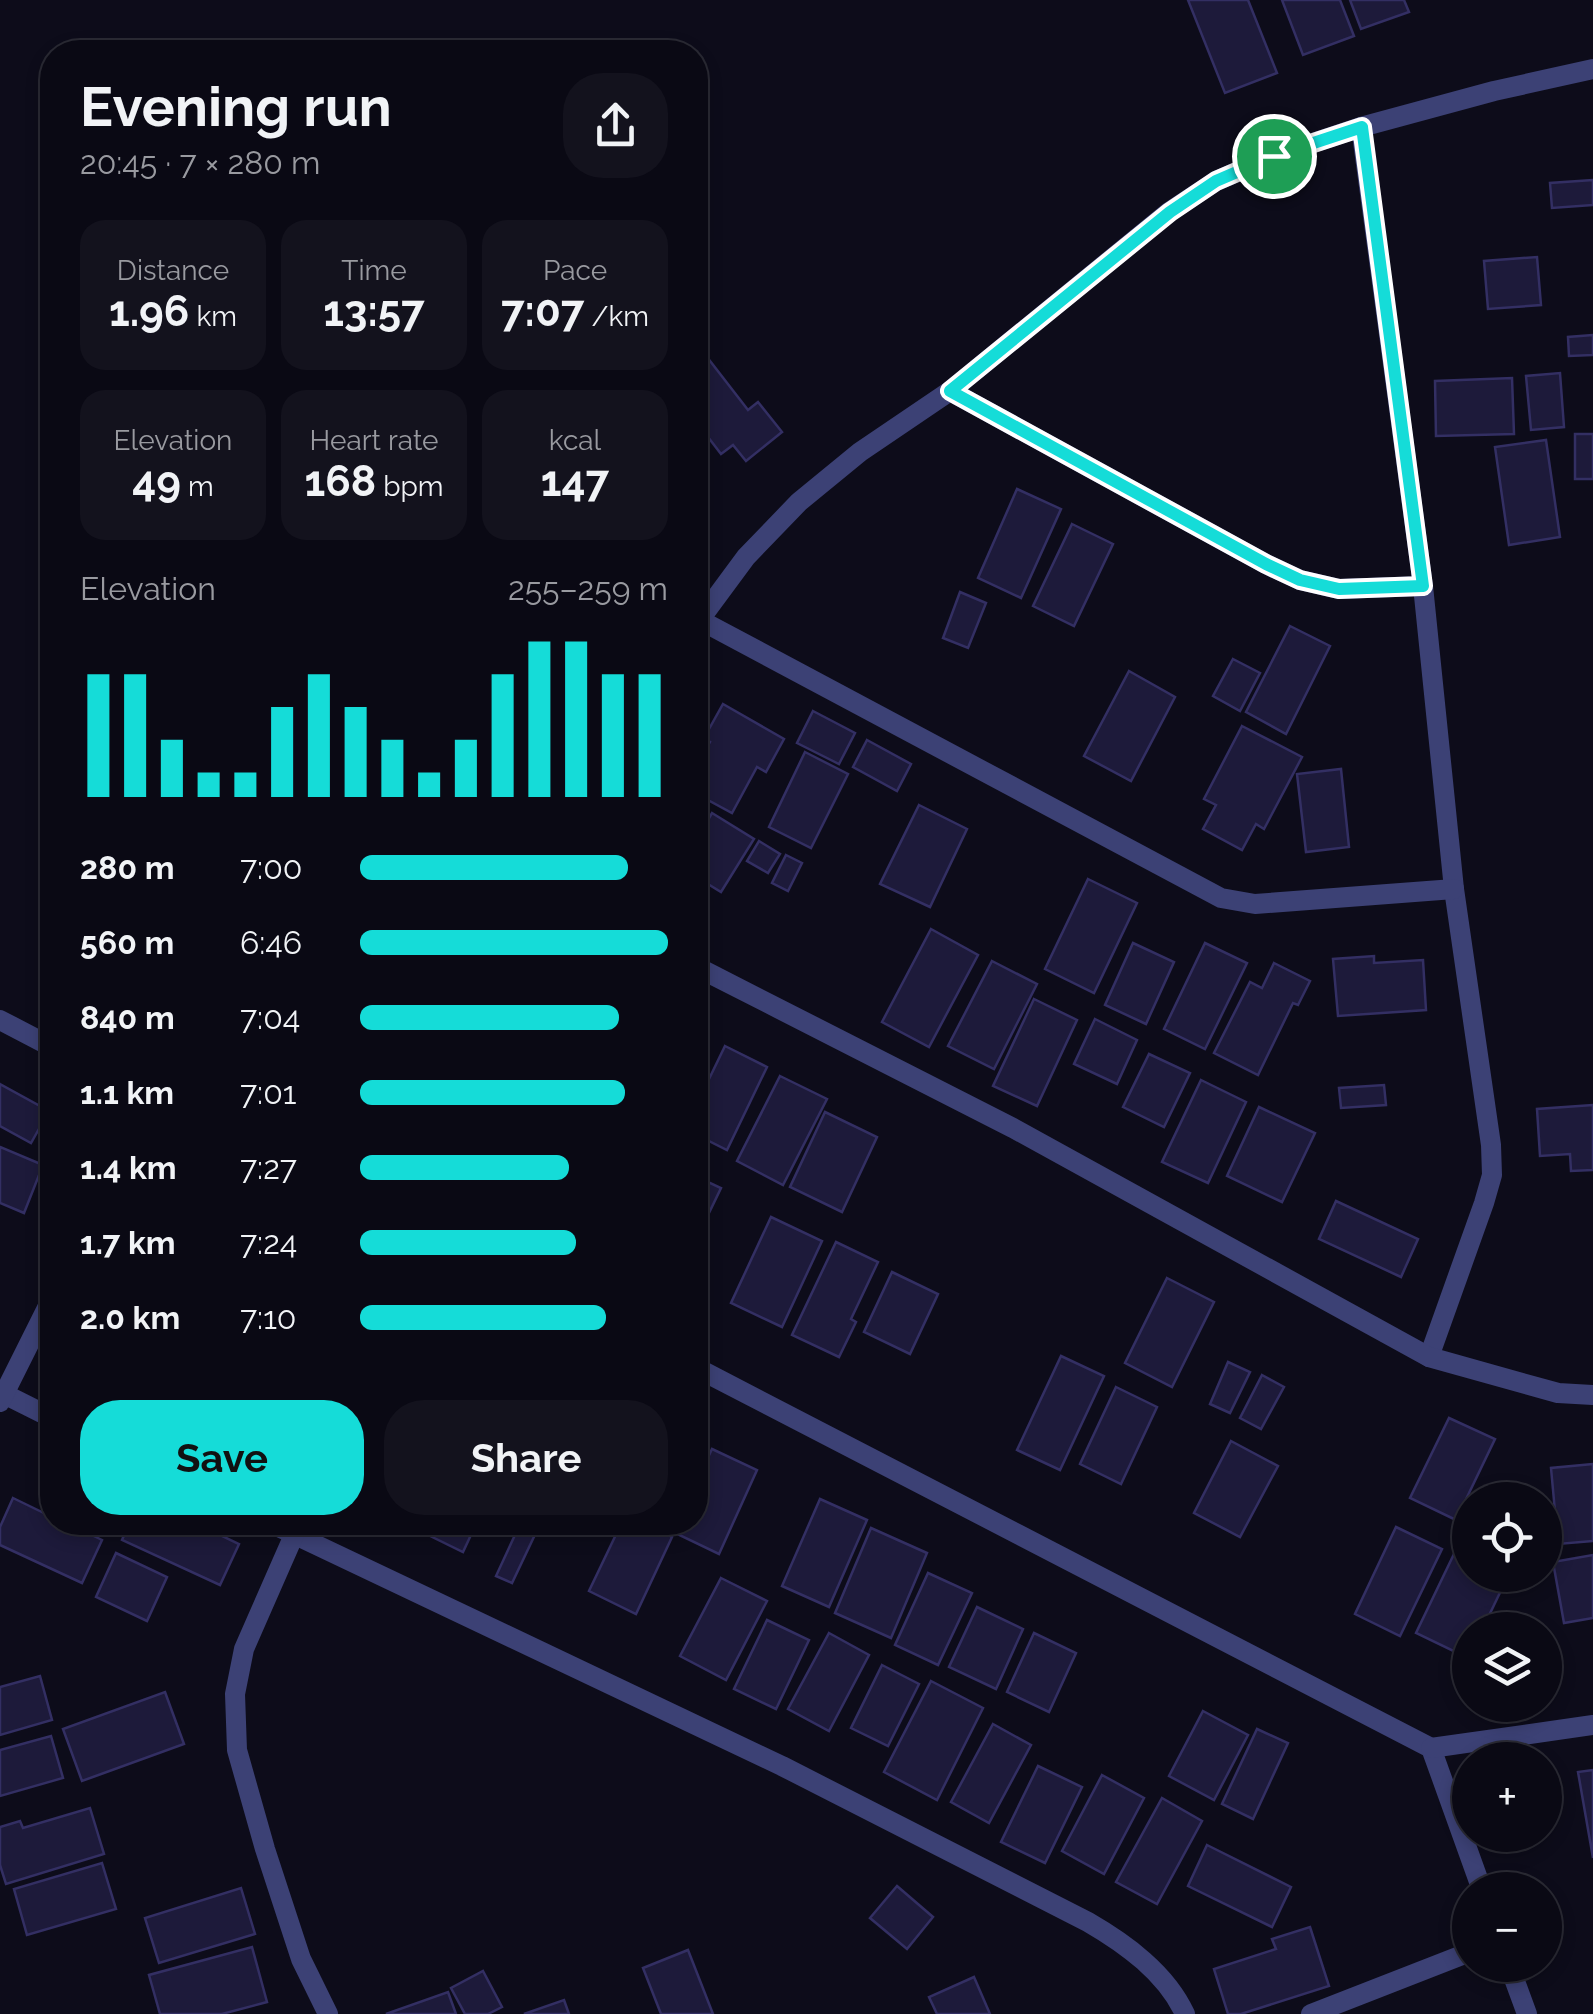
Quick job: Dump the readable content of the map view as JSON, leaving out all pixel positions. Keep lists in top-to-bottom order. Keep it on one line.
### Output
{"page":{"heading":["Evening run","20:45 · 7 × 280 m"],"stats":[["Distance","1.96 km"],["Time","13:57"],["Pace","7:07 /km"],["Elevation","49 m"],["Heart rate","168 bpm"],["kcal","147"]],"chart":["Elevation","255–259 m"],"list":[{"name":"280 m","note":"7:00"},{"name":"560 m","note":"6:46"},{"name":"840 m","note":"7:04"},{"name":"1.1 km","note":"7:01"},{"name":"1.4 km","note":"7:27"},{"name":"1.7 km","note":"7:24"},{"name":"2.0 km","note":"7:10"}],"buttons":["Save","Share"],"map_buttons":["+","−"]}}
